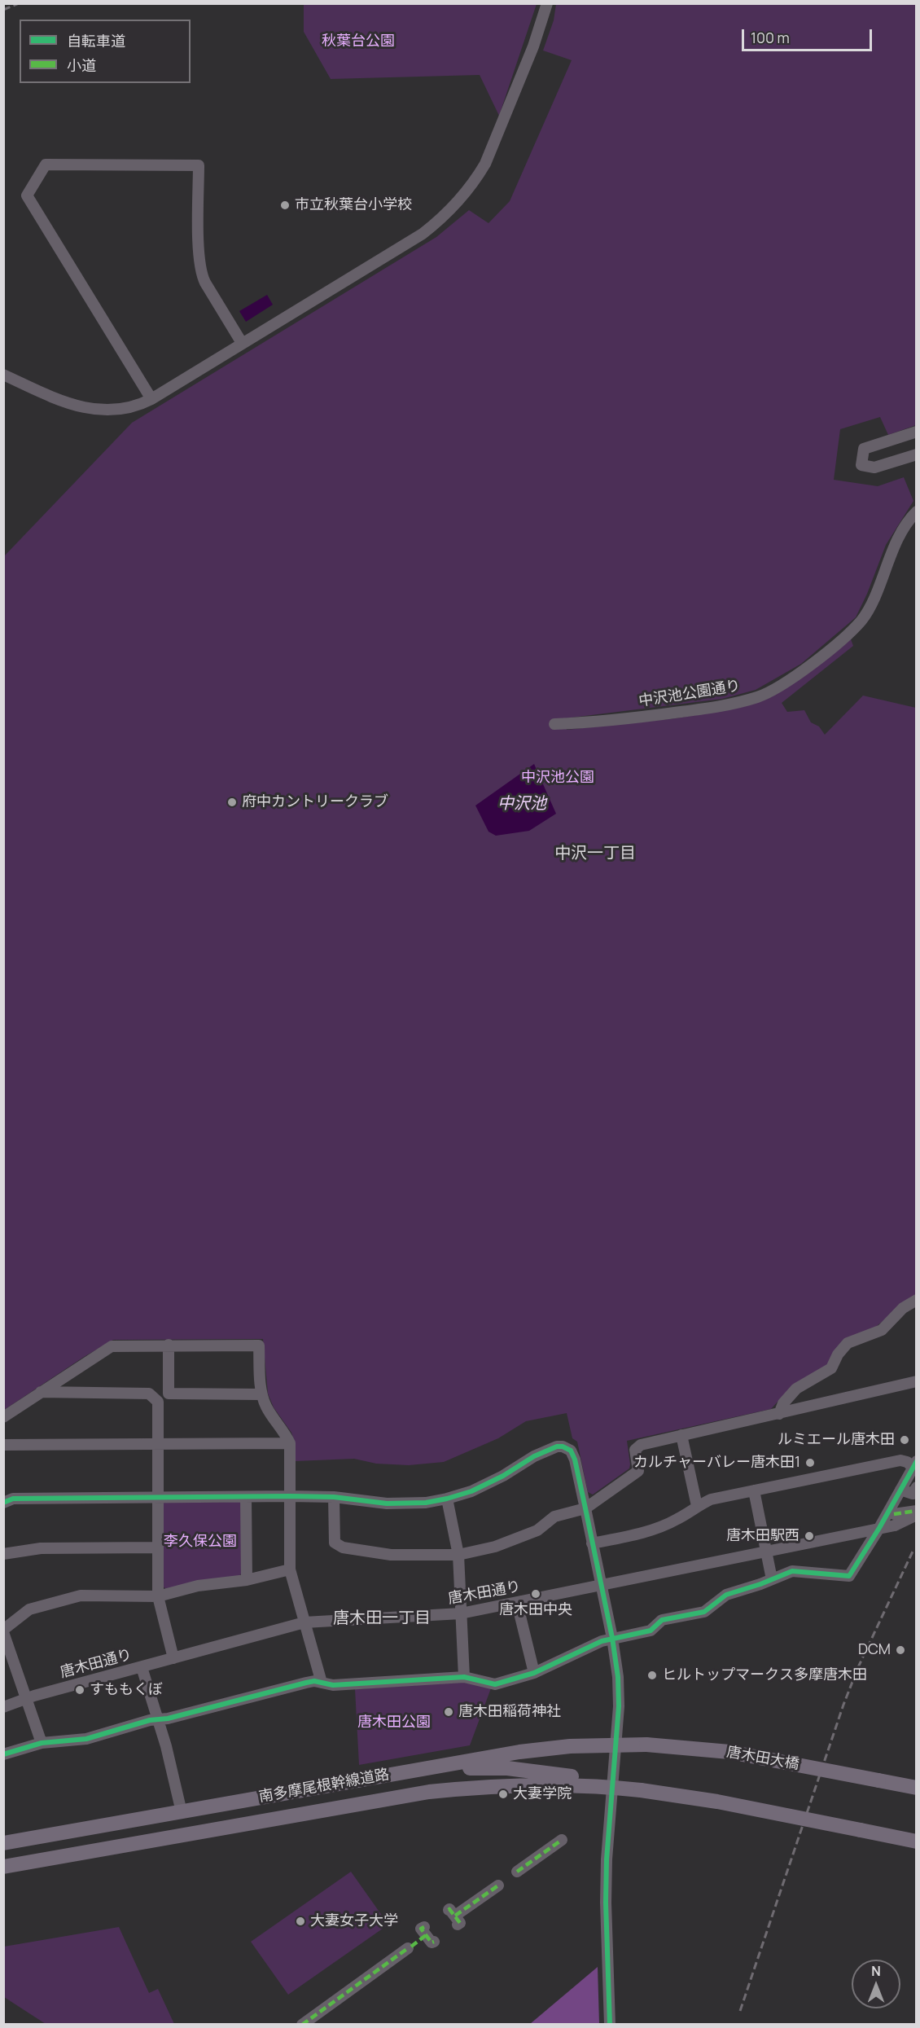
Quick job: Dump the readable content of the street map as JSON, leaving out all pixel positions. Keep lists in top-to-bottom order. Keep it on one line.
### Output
{"streets":{"main road":["唐木田大橋","南多摩尾根幹線道路"],"street":["中沢池公園通り","唐木田通り"]},"crossings":[["唐木田大橋","南多摩尾根幹線道路"]],"districts":["中沢一丁目","唐木田一丁目"],"water":["中沢池"],"parks":["秋葉台公園","中沢池公園","李久保公園","唐木田公園"],"places":["市立秋葉台小学校","府中カントリークラブ","ルミエール唐木田","カルチャーバレー唐木田1","唐木田駅西","唐木田中央","DCM","ヒルトップマークス多摩唐木田","すももくぼ","唐木田稲荷神社","大妻学院","大妻女子大学"],"legend":["自転車道","小道"],"scale_bar":"100 m","north":"top"}
